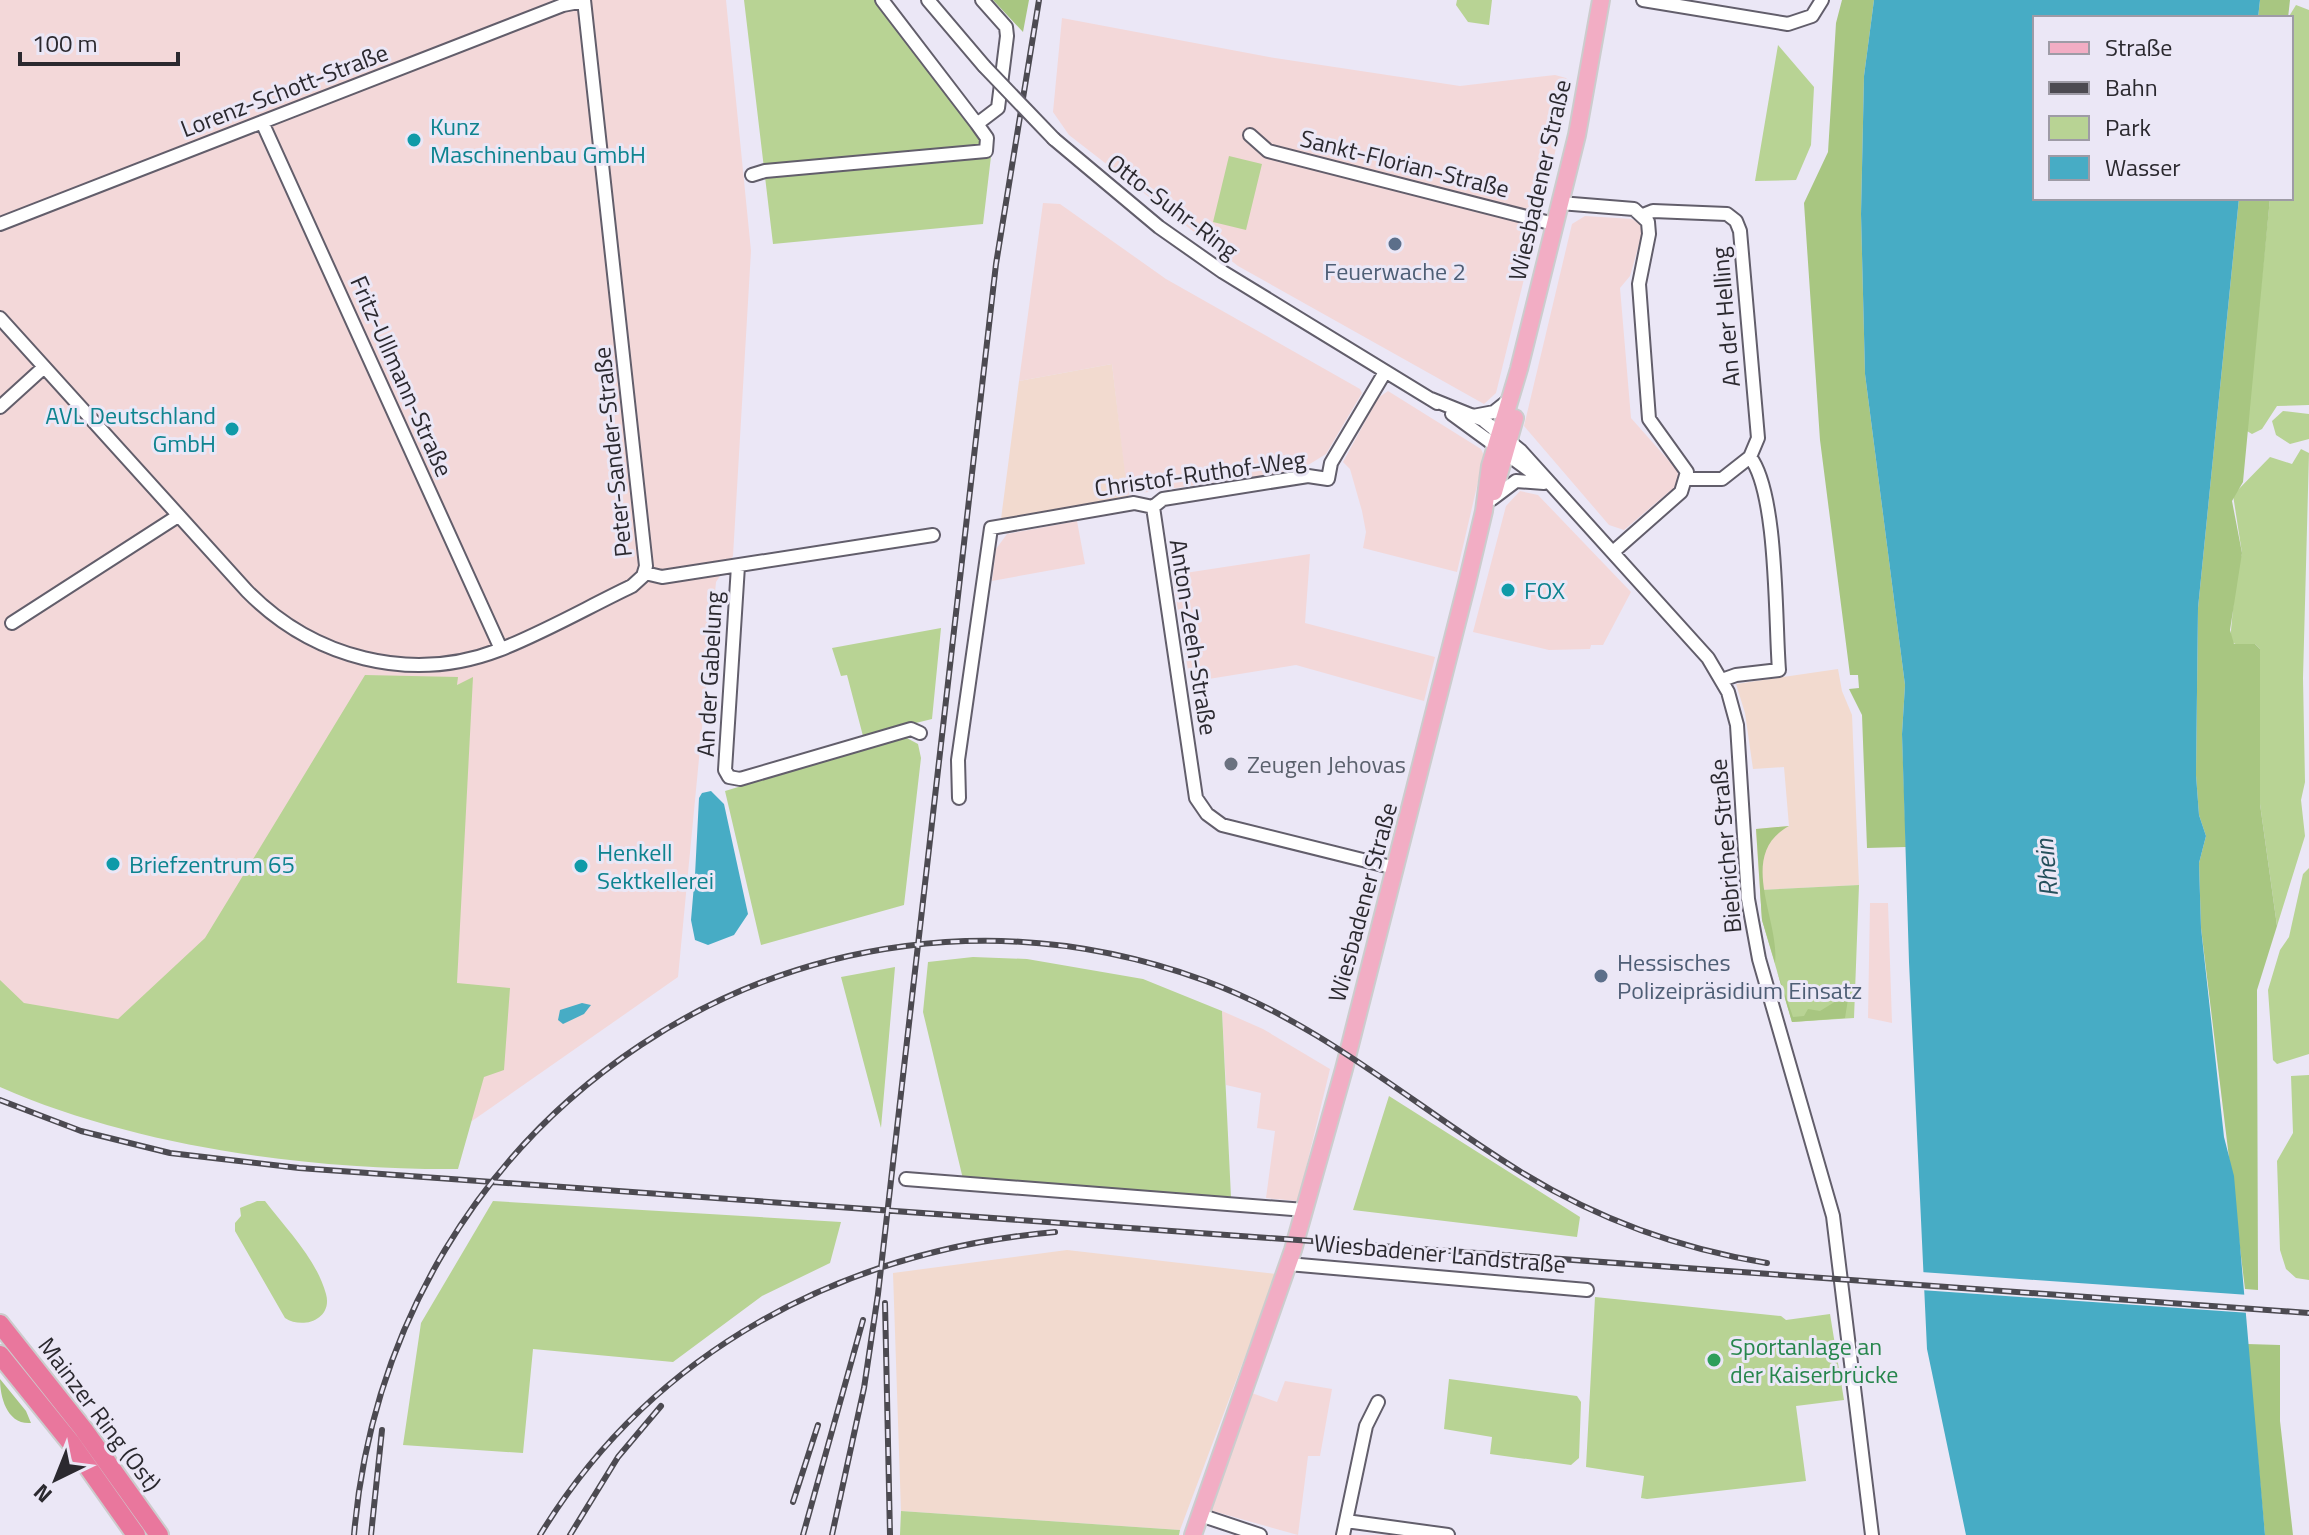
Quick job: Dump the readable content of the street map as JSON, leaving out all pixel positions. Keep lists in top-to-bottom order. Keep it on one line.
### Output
{"streets":{"highway":["Mainzer Ring (Ost)"],"main road":["Wiesbadener Straße","Wiesbadener Landstraße"],"street":["Lorenz-Schott-Straße","Sankt-Florian-Straße","Otto-Suhr-Ring","An der Helling","Fritz-Ullmann-Straße","Peter-Sander-Straße","Christof-Ruthof-Weg","Anton-Zeeh-Straße","An der Gabelung","Biebricher Straße"]},"crossings":[["Lorenz-Schott-Straße","Fritz-Ullmann-Straße"],["Lorenz-Schott-Straße","Peter-Sander-Straße"],["Sankt-Florian-Straße","Wiesbadener Straße"],["Wiesbadener Straße","Otto-Suhr-Ring"],["Wiesbadener Straße","An der Helling"],["Wiesbadener Straße","Anton-Zeeh-Straße"],["Wiesbadener Straße","Biebricher Straße"],["Wiesbadener Straße","Wiesbadener Landstraße"],["Otto-Suhr-Ring","Christof-Ruthof-Weg"],["Otto-Suhr-Ring","Biebricher Straße"],["Fritz-Ullmann-Straße","Peter-Sander-Straße"],["Peter-Sander-Straße","An der Gabelung"],["Christof-Ruthof-Weg","Anton-Zeeh-Straße"]],"water":["Rhein"],"places":["Kunz Maschinenbau GmbH","Feuerwache 2","AVL Deutschland GmbH","FOX","Zeugen Jehovas","Briefzentrum 65","Henkell Sektkellerei","Hessisches Polizeipräsidium Einsatz","Sportanlage an der Kaiserbrücke"],"legend":["Straße","Bahn","Park","Wasser"],"scale_bar":"100 m","north":"bottom left"}
